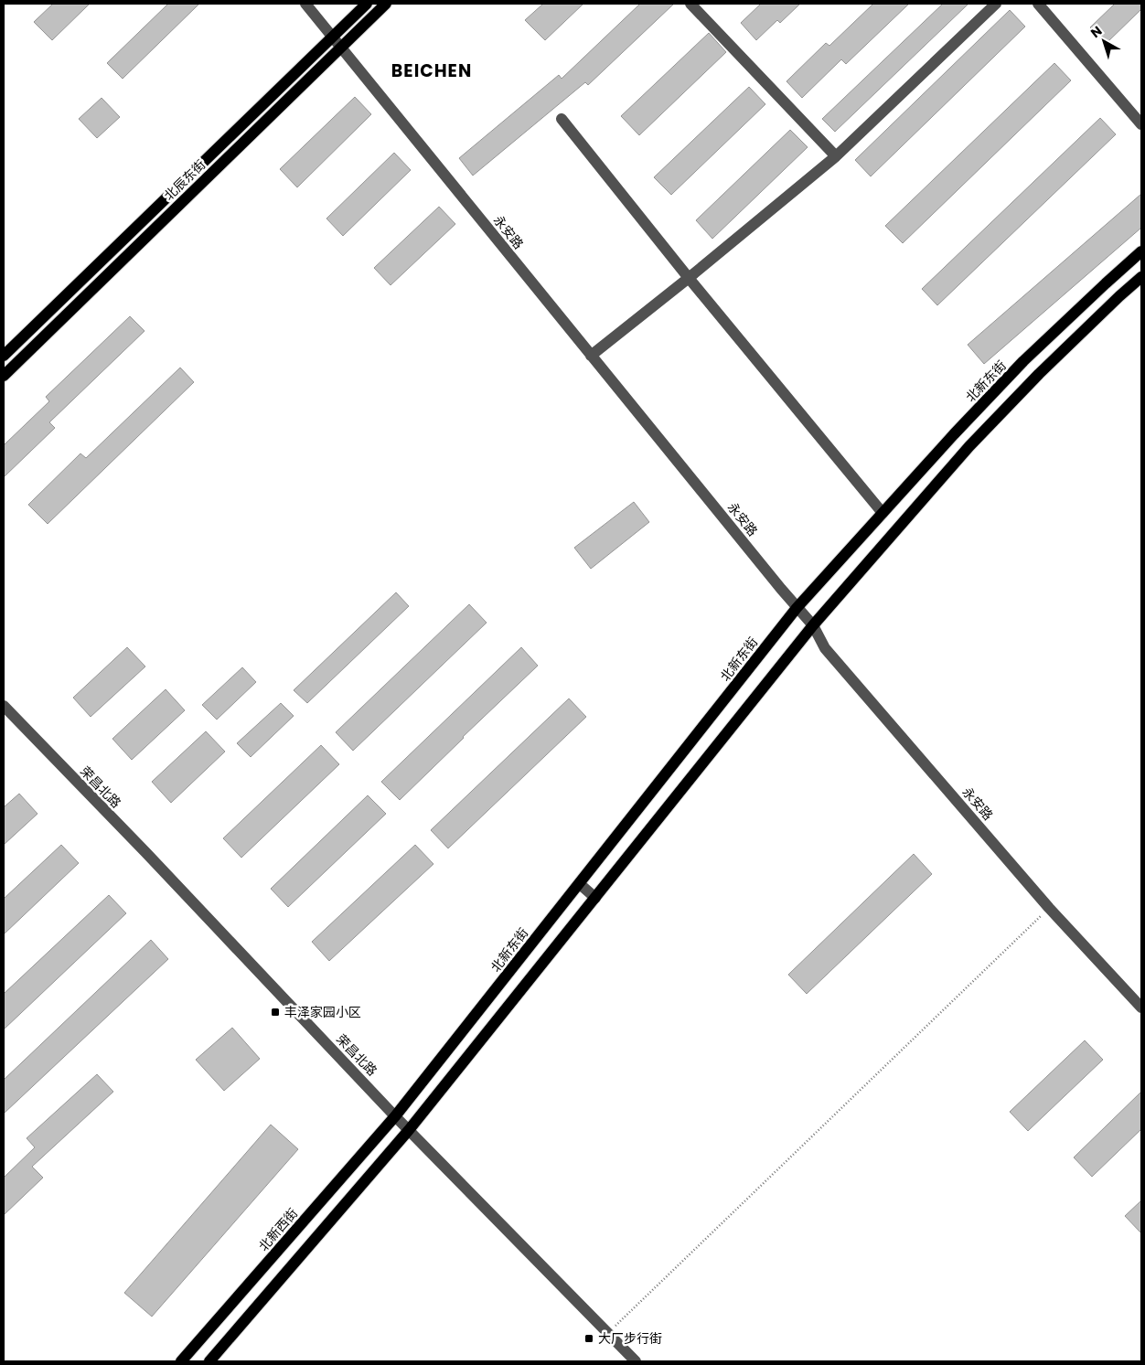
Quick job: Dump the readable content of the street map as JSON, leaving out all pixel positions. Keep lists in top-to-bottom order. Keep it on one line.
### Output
{"streets":{"main road":["北辰东街","北新东街","北新西街"],"street":["永安路","荣昌北路"]},"crossings":[["北辰东街","永安路"],["永安路","北新东街"],["北新东街","荣昌北路"],["北新东街","北新西街"],["荣昌北路","北新西街"]],"districts":["BEICHEN"],"places":{"transit":["丰泽家园小区","大厂步行街"]},"north":"top left"}
